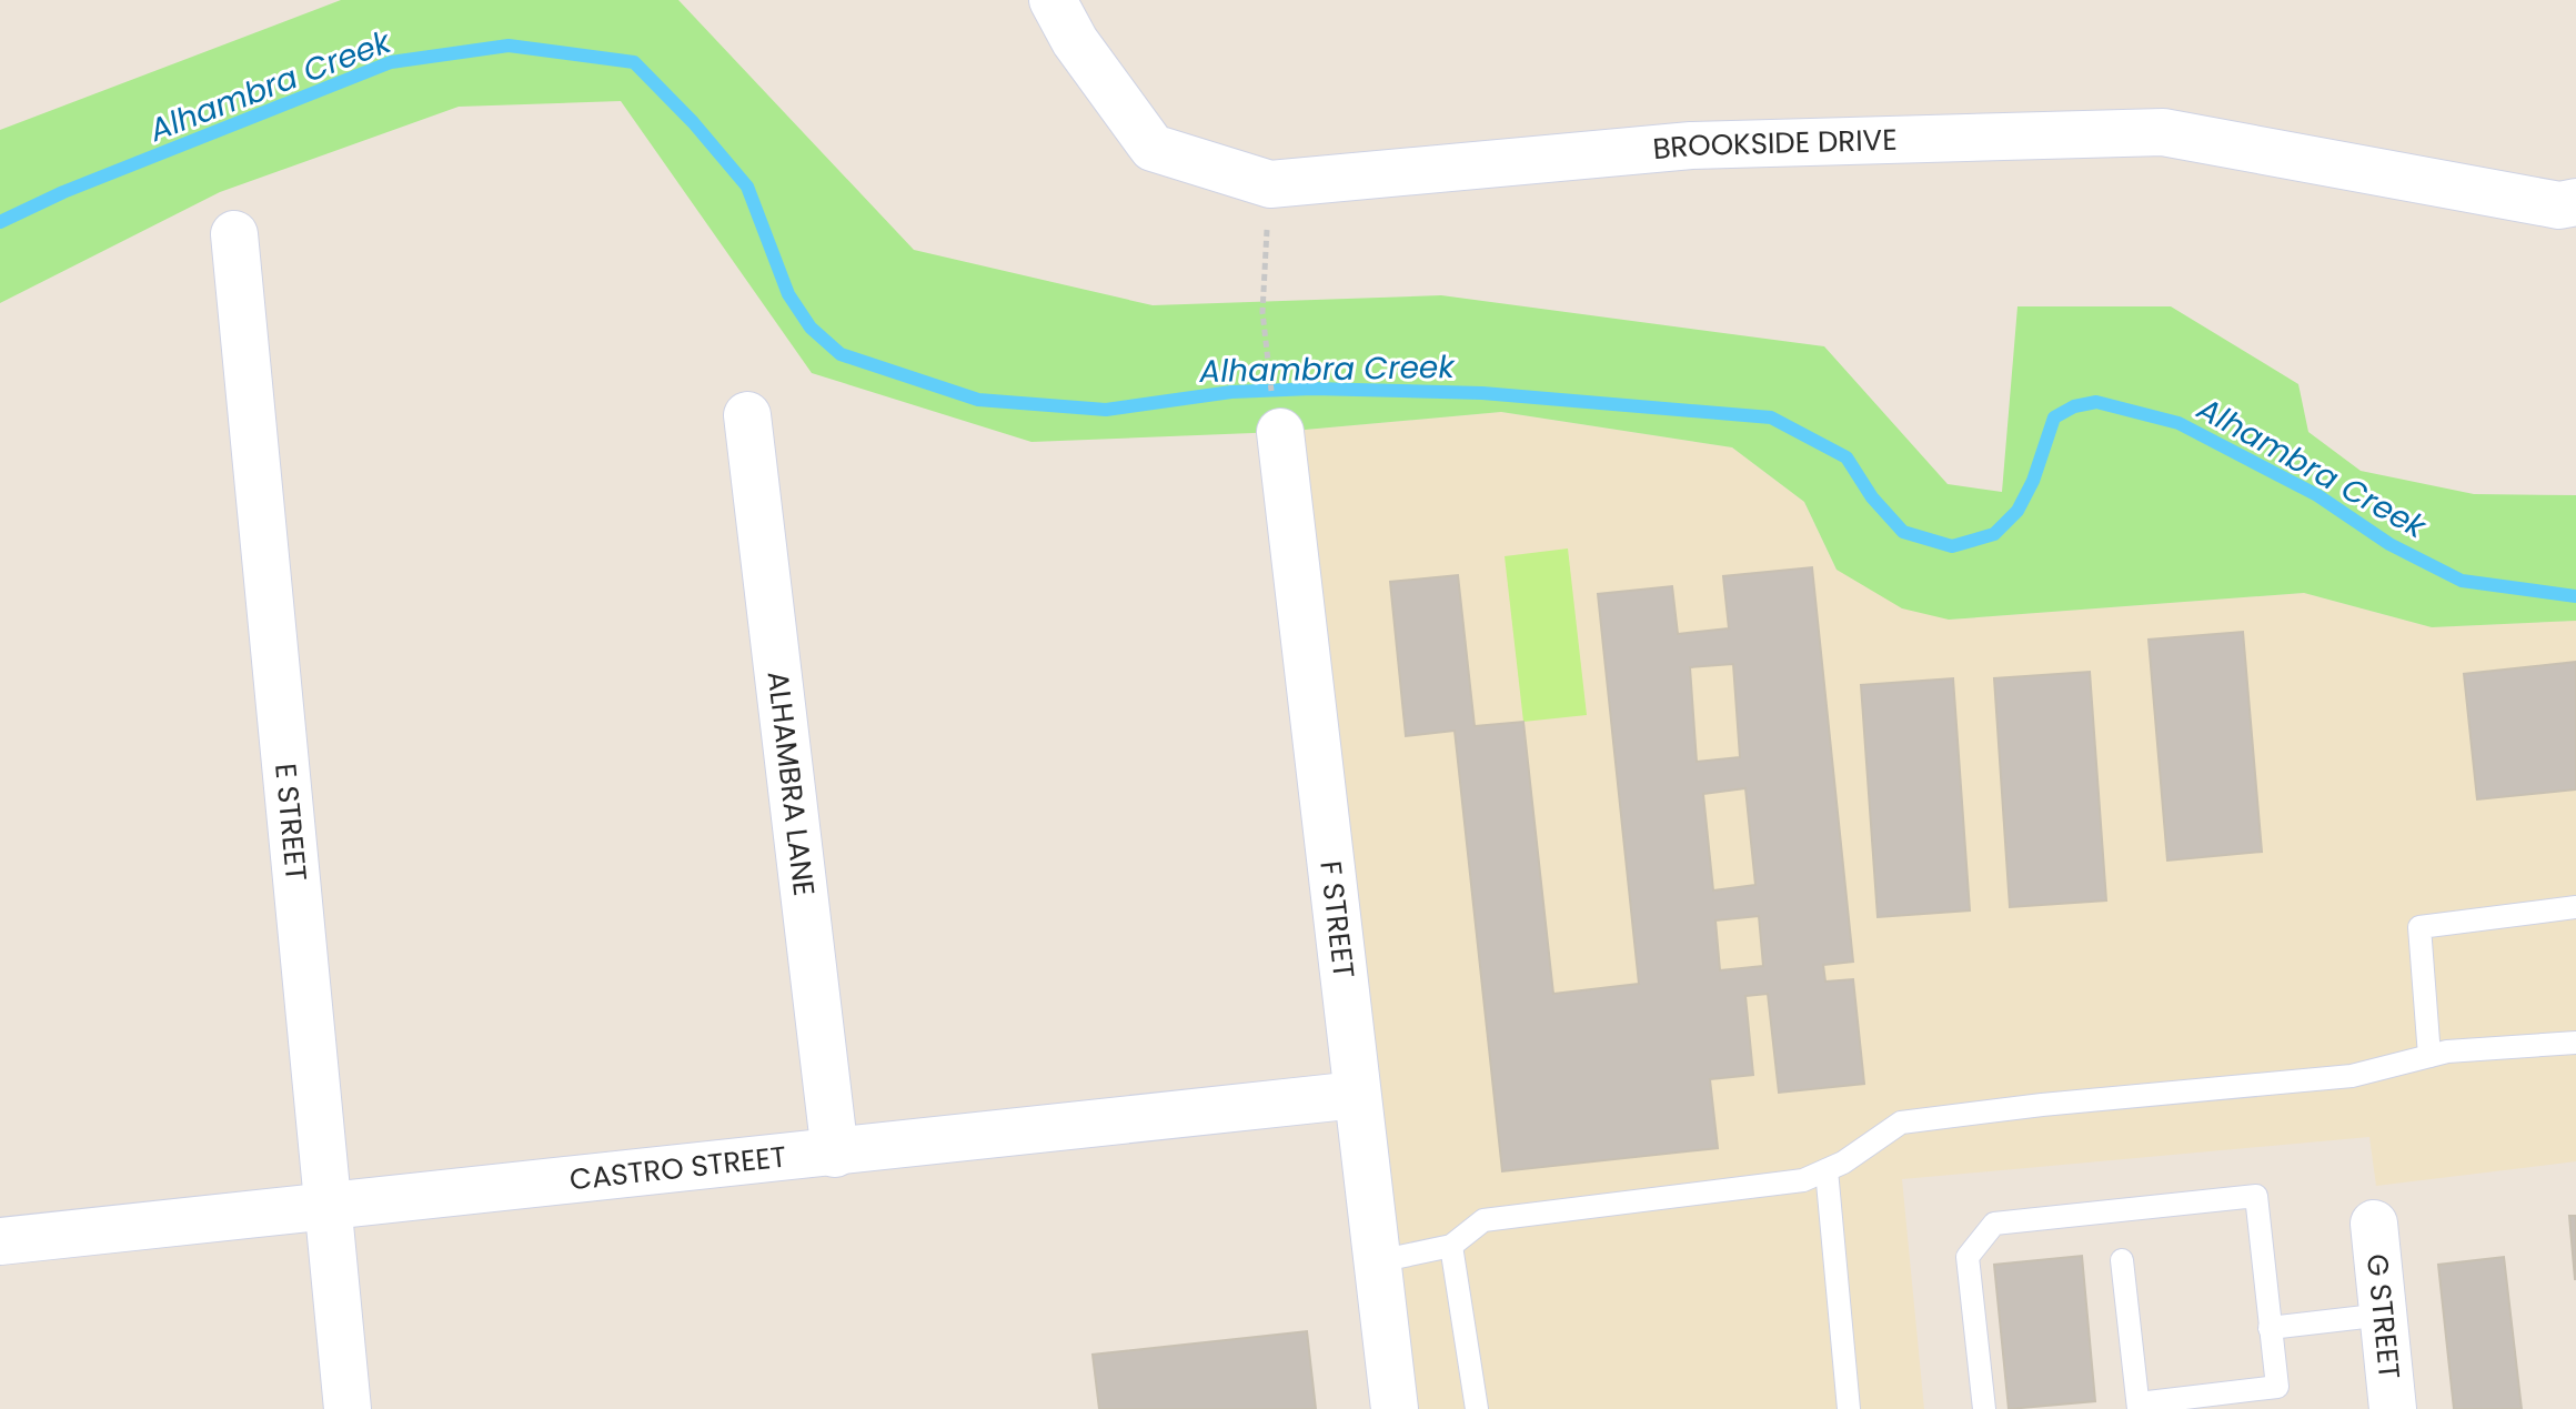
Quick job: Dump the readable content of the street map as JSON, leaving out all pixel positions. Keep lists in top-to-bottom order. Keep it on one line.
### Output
{"streets":{"street":["BROOKSIDE DRIVE","ALHAMBRA LANE","E STREET","F STREET","CASTRO STREET","G STREET"]},"crossings":[["ALHAMBRA LANE","CASTRO STREET"],["E STREET","CASTRO STREET"],["F STREET","CASTRO STREET"]],"water":["Alhambra Creek"]}
